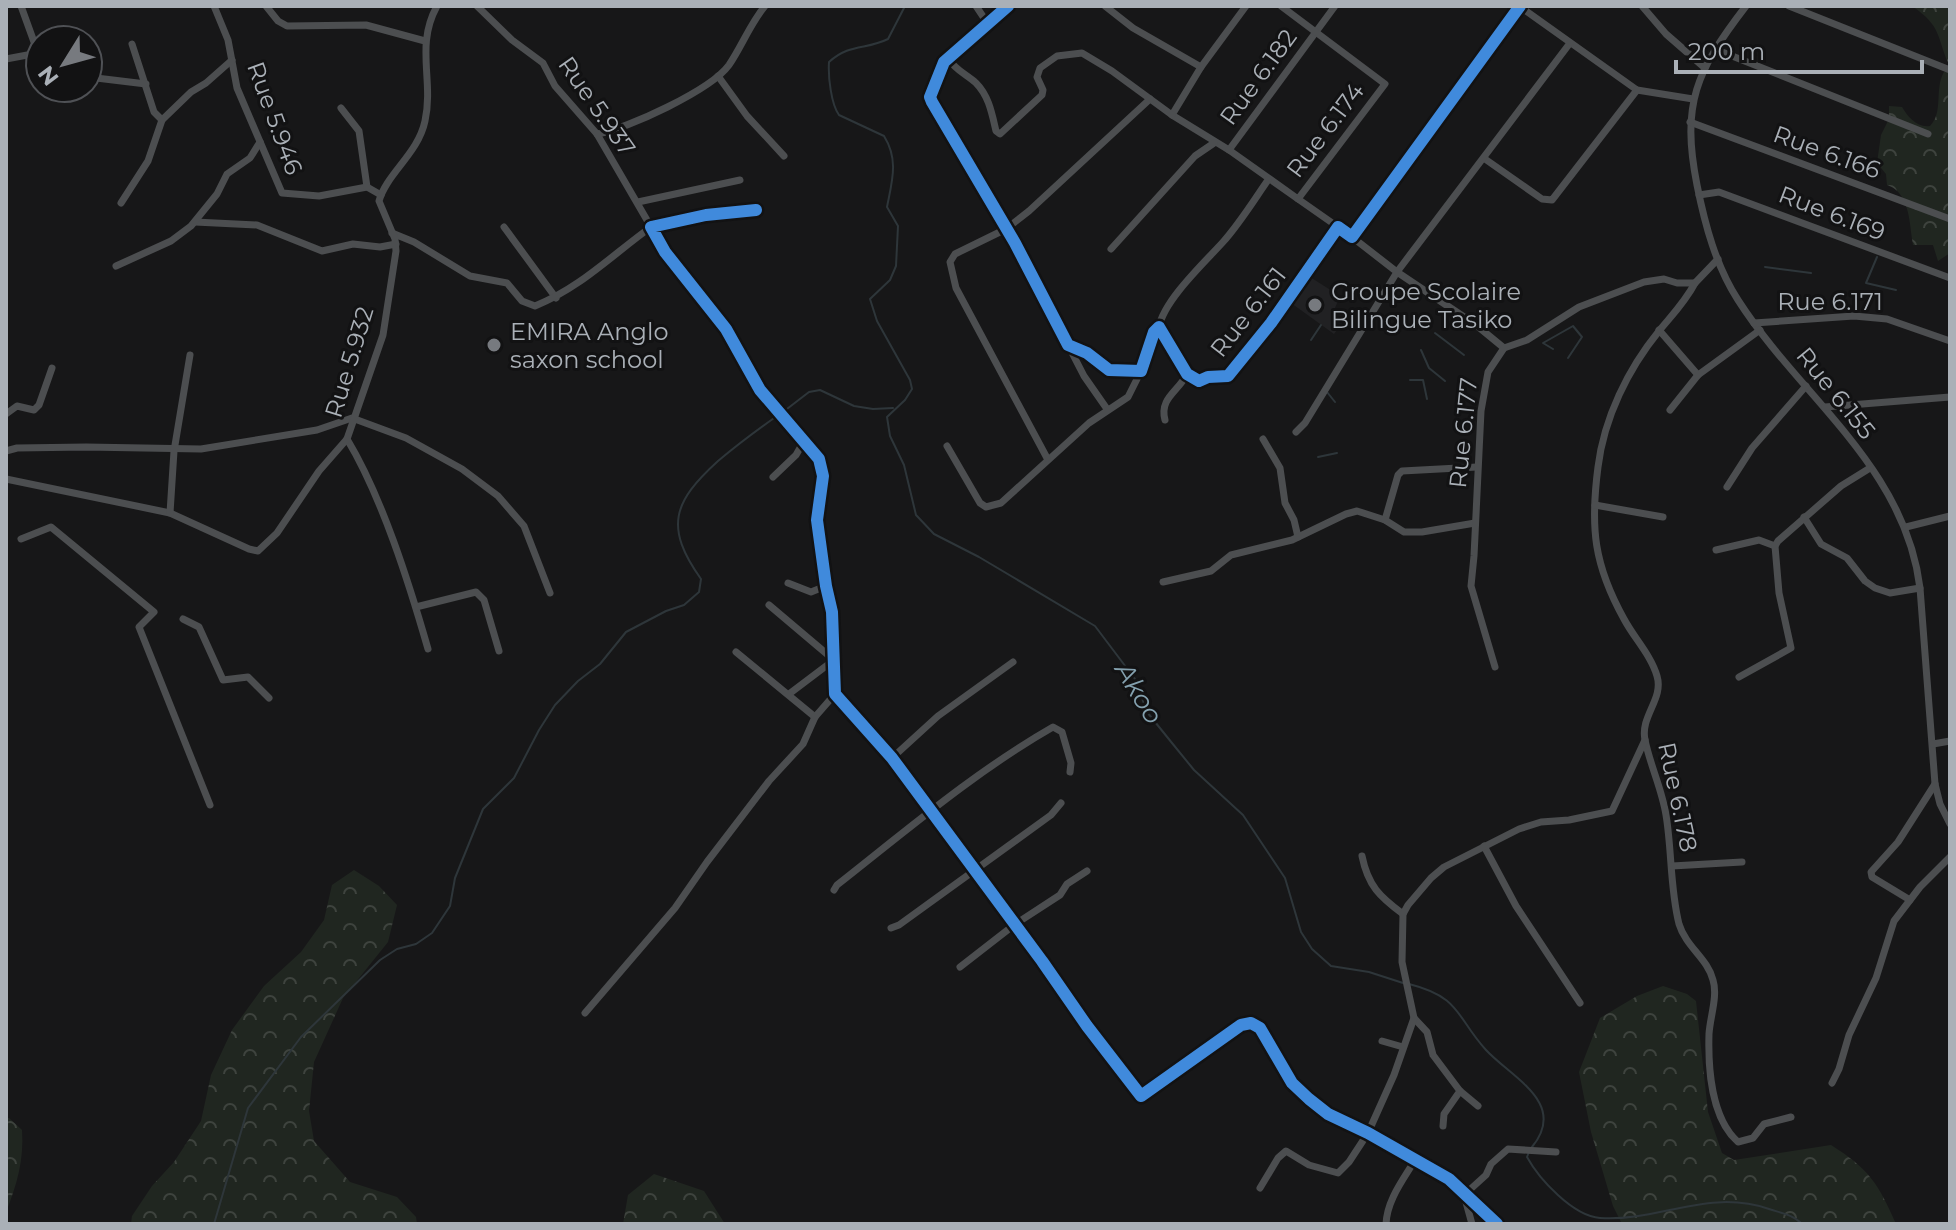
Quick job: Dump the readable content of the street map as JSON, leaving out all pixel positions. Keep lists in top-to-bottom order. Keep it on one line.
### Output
{"streets":{"street":["Rue 6.182","Rue 5.937","Rue 5.946","Rue 6.174","Rue 6.166","Rue 6.169","Rue 6.171","Rue 6.161","Rue 5.932","Rue 6.155","Rue 6.177","Rue 6.178"]},"crossings":[["Rue 6.182","Rue 6.174"],["Rue 6.166","Rue 6.155"],["Rue 6.169","Rue 6.155"],["Rue 6.171","Rue 6.155"]],"water":["Akoo"],"places":["Groupe Scolaire Bilingue Tasiko","EMIRA Anglo saxon school"],"scale_bar":"200 m","north":"bottom left"}
